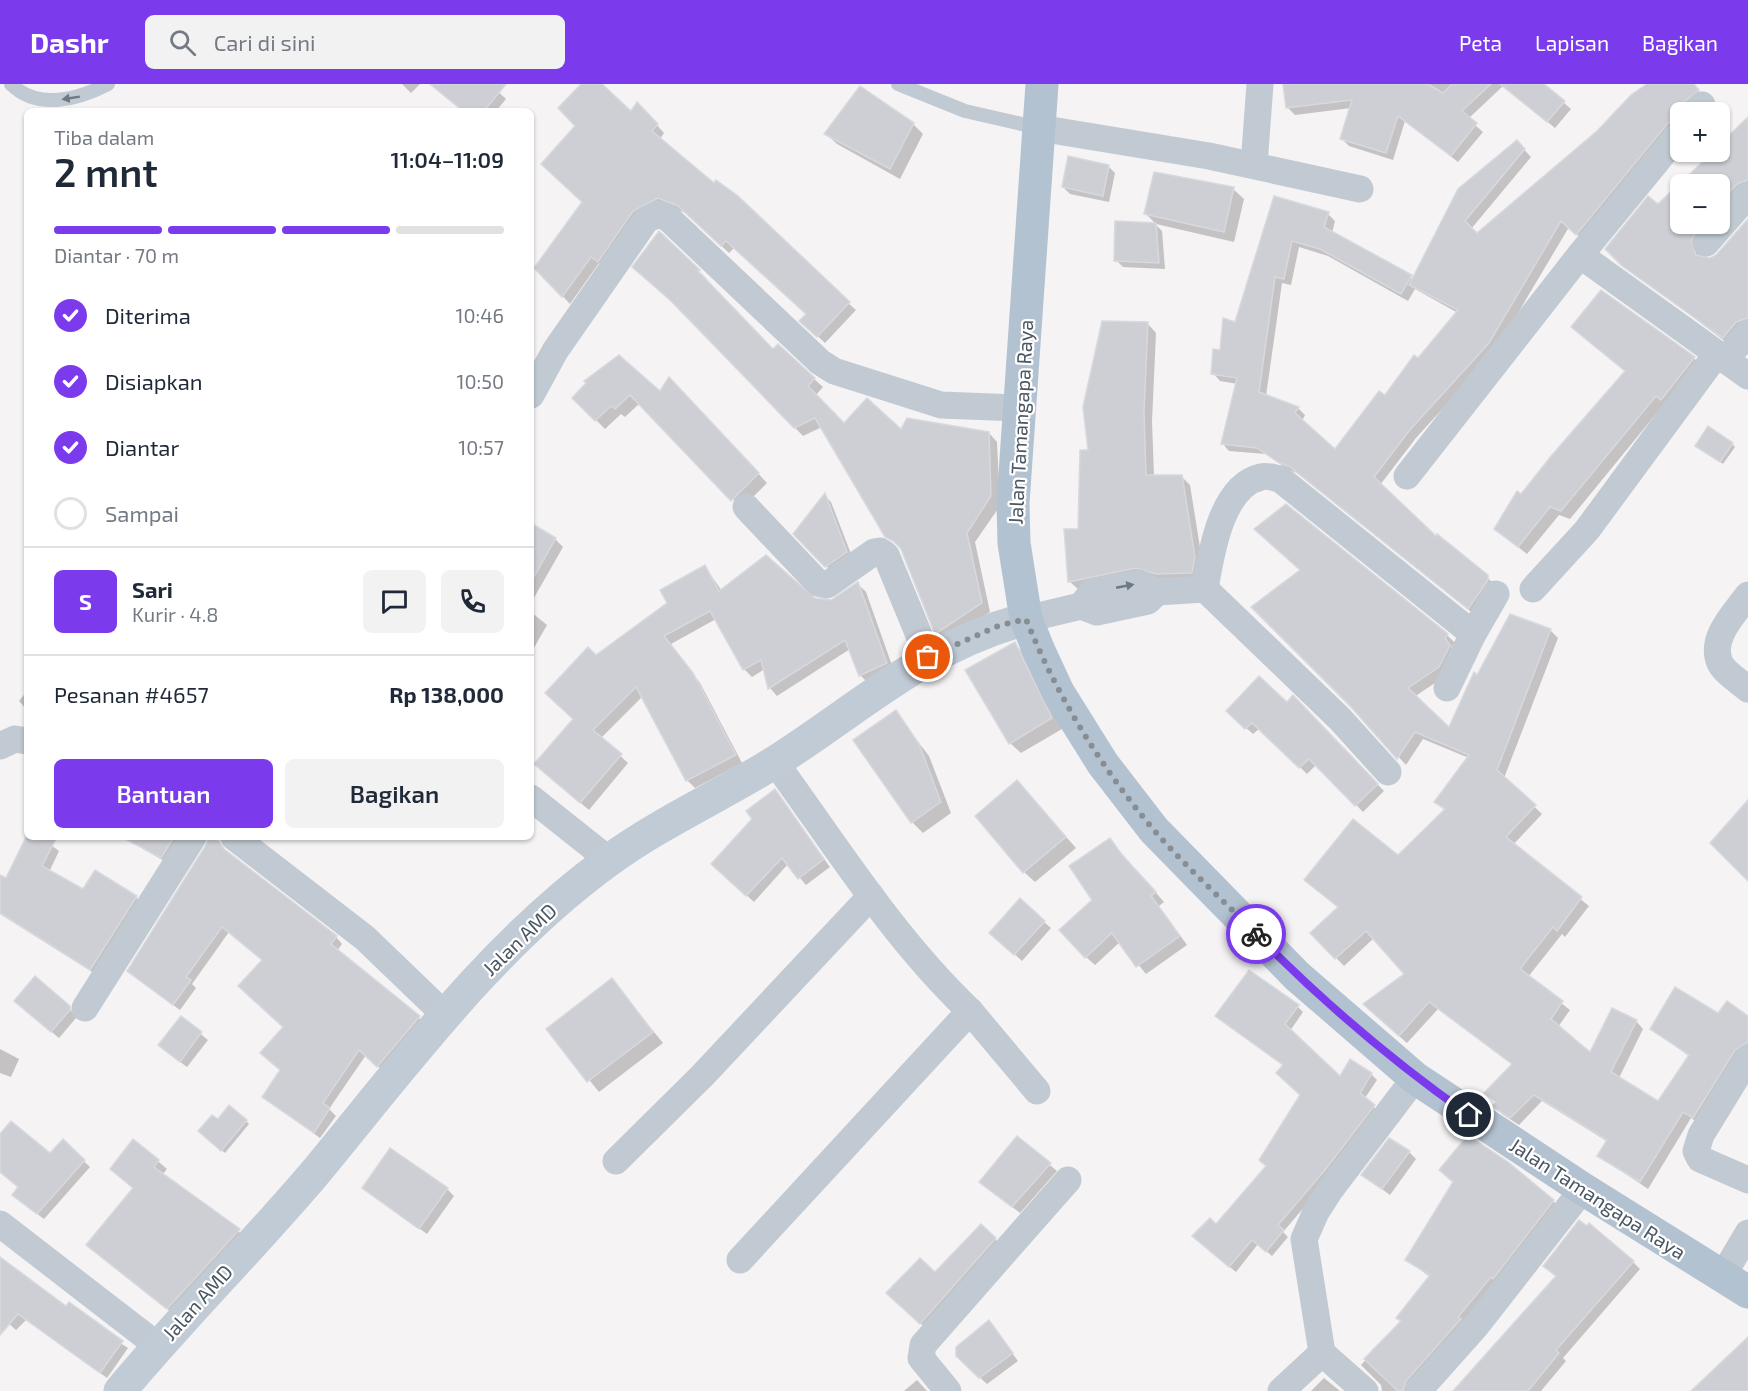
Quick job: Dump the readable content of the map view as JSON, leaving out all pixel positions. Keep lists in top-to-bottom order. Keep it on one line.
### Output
{"streets":{"main road":["Jalan Tamangapa Raya"],"street":["Jalan AMD"]},"crossings":[["Jalan Tamangapa Raya","Jalan AMD"]],"page":{"header":"Dashr","search":"Cari di sini","nav":["Peta","Lapisan","Bagikan"],"map_buttons":["+","−"],"heading":["2 mnt","Tiba dalam","11:04–11:09"],"panel":["Sari","Kurir · 4.8","Pesanan #4657","Rp 138,000"],"bar":"Diantar · 70 m","list":[["Diterima","10:46"],["Disiapkan","10:50"],["Diantar","10:57"],"Sampai"],"round":"S","buttons":["Bantuan","Bagikan"]}}
